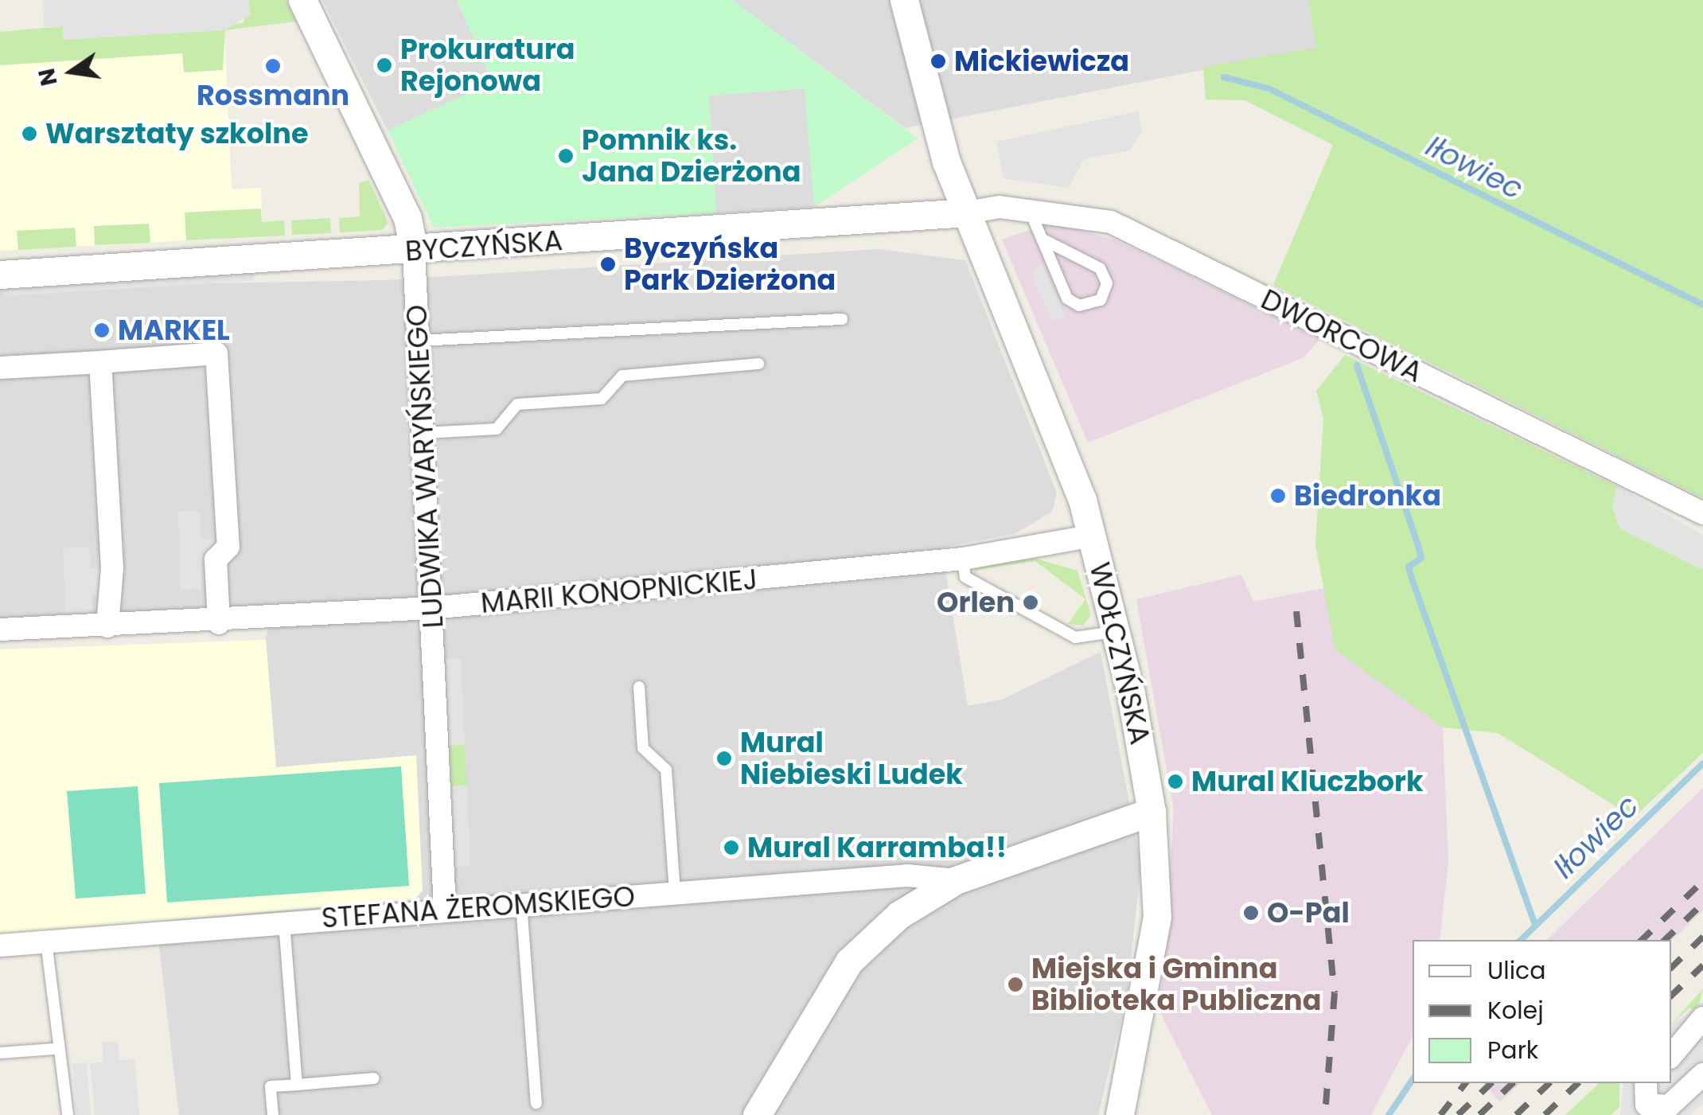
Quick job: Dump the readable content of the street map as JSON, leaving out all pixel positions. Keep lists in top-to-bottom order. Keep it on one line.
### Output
{"streets":{"street":["BYCZYŃSKA","DWORCOWA","LUDWIKA WARYŃSKIEGO","MARII KONOPNICKIEJ","WOŁCZYŃSKA","STEFANA ŻEROMSKIEGO"]},"crossings":[["BYCZYŃSKA","DWORCOWA"],["BYCZYŃSKA","LUDWIKA WARYŃSKIEGO"],["BYCZYŃSKA","WOŁCZYŃSKA"],["DWORCOWA","WOŁCZYŃSKA"],["LUDWIKA WARYŃSKIEGO","MARII KONOPNICKIEJ"],["LUDWIKA WARYŃSKIEGO","STEFANA ŻEROMSKIEGO"],["MARII KONOPNICKIEJ","WOŁCZYŃSKA"]],"water":["Iłowiec"],"places":["Mickiewicza","Prokuratura Rejonowa","Rossmann","Warsztaty szkolne","Pomnik ks. Jana Dzierżona","Byczyńska Park Dzierżona","MARKEL","Biedronka","Orlen","Mural Niebieski Ludek","Mural Kluczbork","Mural Karramba!!","O-Pal","Miejska i Gminna Biblioteka Publiczna"],"legend":["Ulica","Kolej","Park"],"north":"left"}
